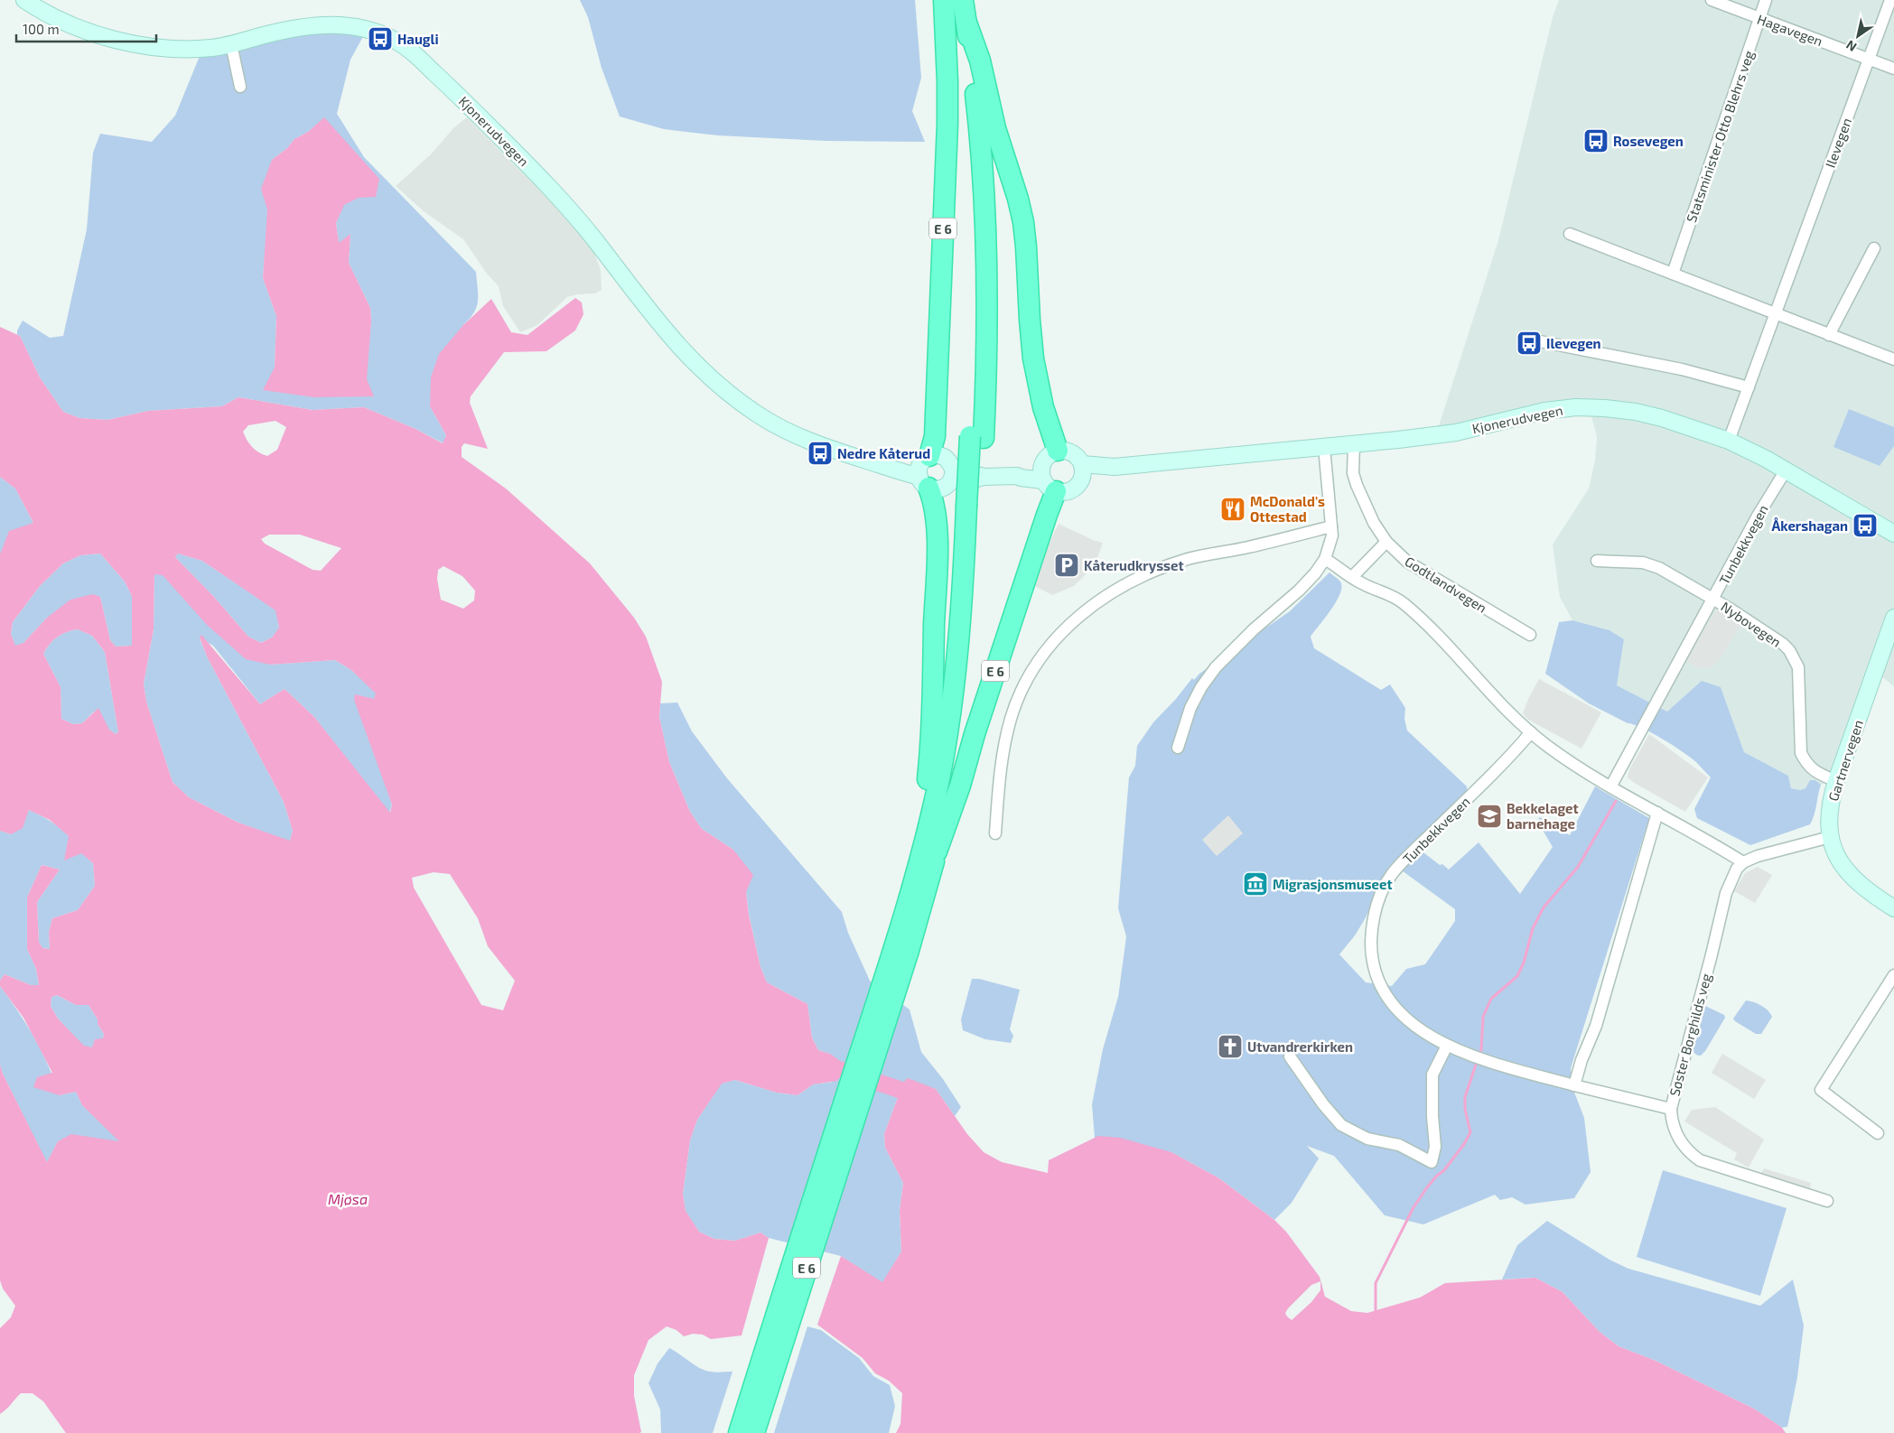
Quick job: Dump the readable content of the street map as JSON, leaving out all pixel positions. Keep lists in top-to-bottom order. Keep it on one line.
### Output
{"streets":{"highway":["E 6"],"main road":["Kjonerudvegen","Gartnervegen"],"street":["Hagavegen","Statsminister Otto Blehrs veg","Ilevegen","Tunbekkvegen","Godtlandvegen","Nybovegen","Søster Borghilds veg"]},"crossings":[["Hagavegen","Statsminister Otto Blehrs veg"],["Hagavegen","Ilevegen"],["Kjonerudvegen","Ilevegen"],["Kjonerudvegen","E 6"],["Kjonerudvegen","Tunbekkvegen"],["Kjonerudvegen","Godtlandvegen"],["Tunbekkvegen","Nybovegen"],["Tunbekkvegen","Søster Borghilds veg"],["Nybovegen","Gartnervegen"]],"water":["Mjøsa"],"places":{"bus stop":["Haugli","Rosevegen","Ilevegen","Nedre Kåterud","Åkershagan"],"restaurant":["McDonald's Ottestad"],"parking":["Kåterudkrysset"],"school or university":["Bekkelaget barnehage"],"museum":["Migrasjonsmuseet"],"church":["Utvandrerkirken"]},"scale_bar":"100 m","north":"bottom left"}
